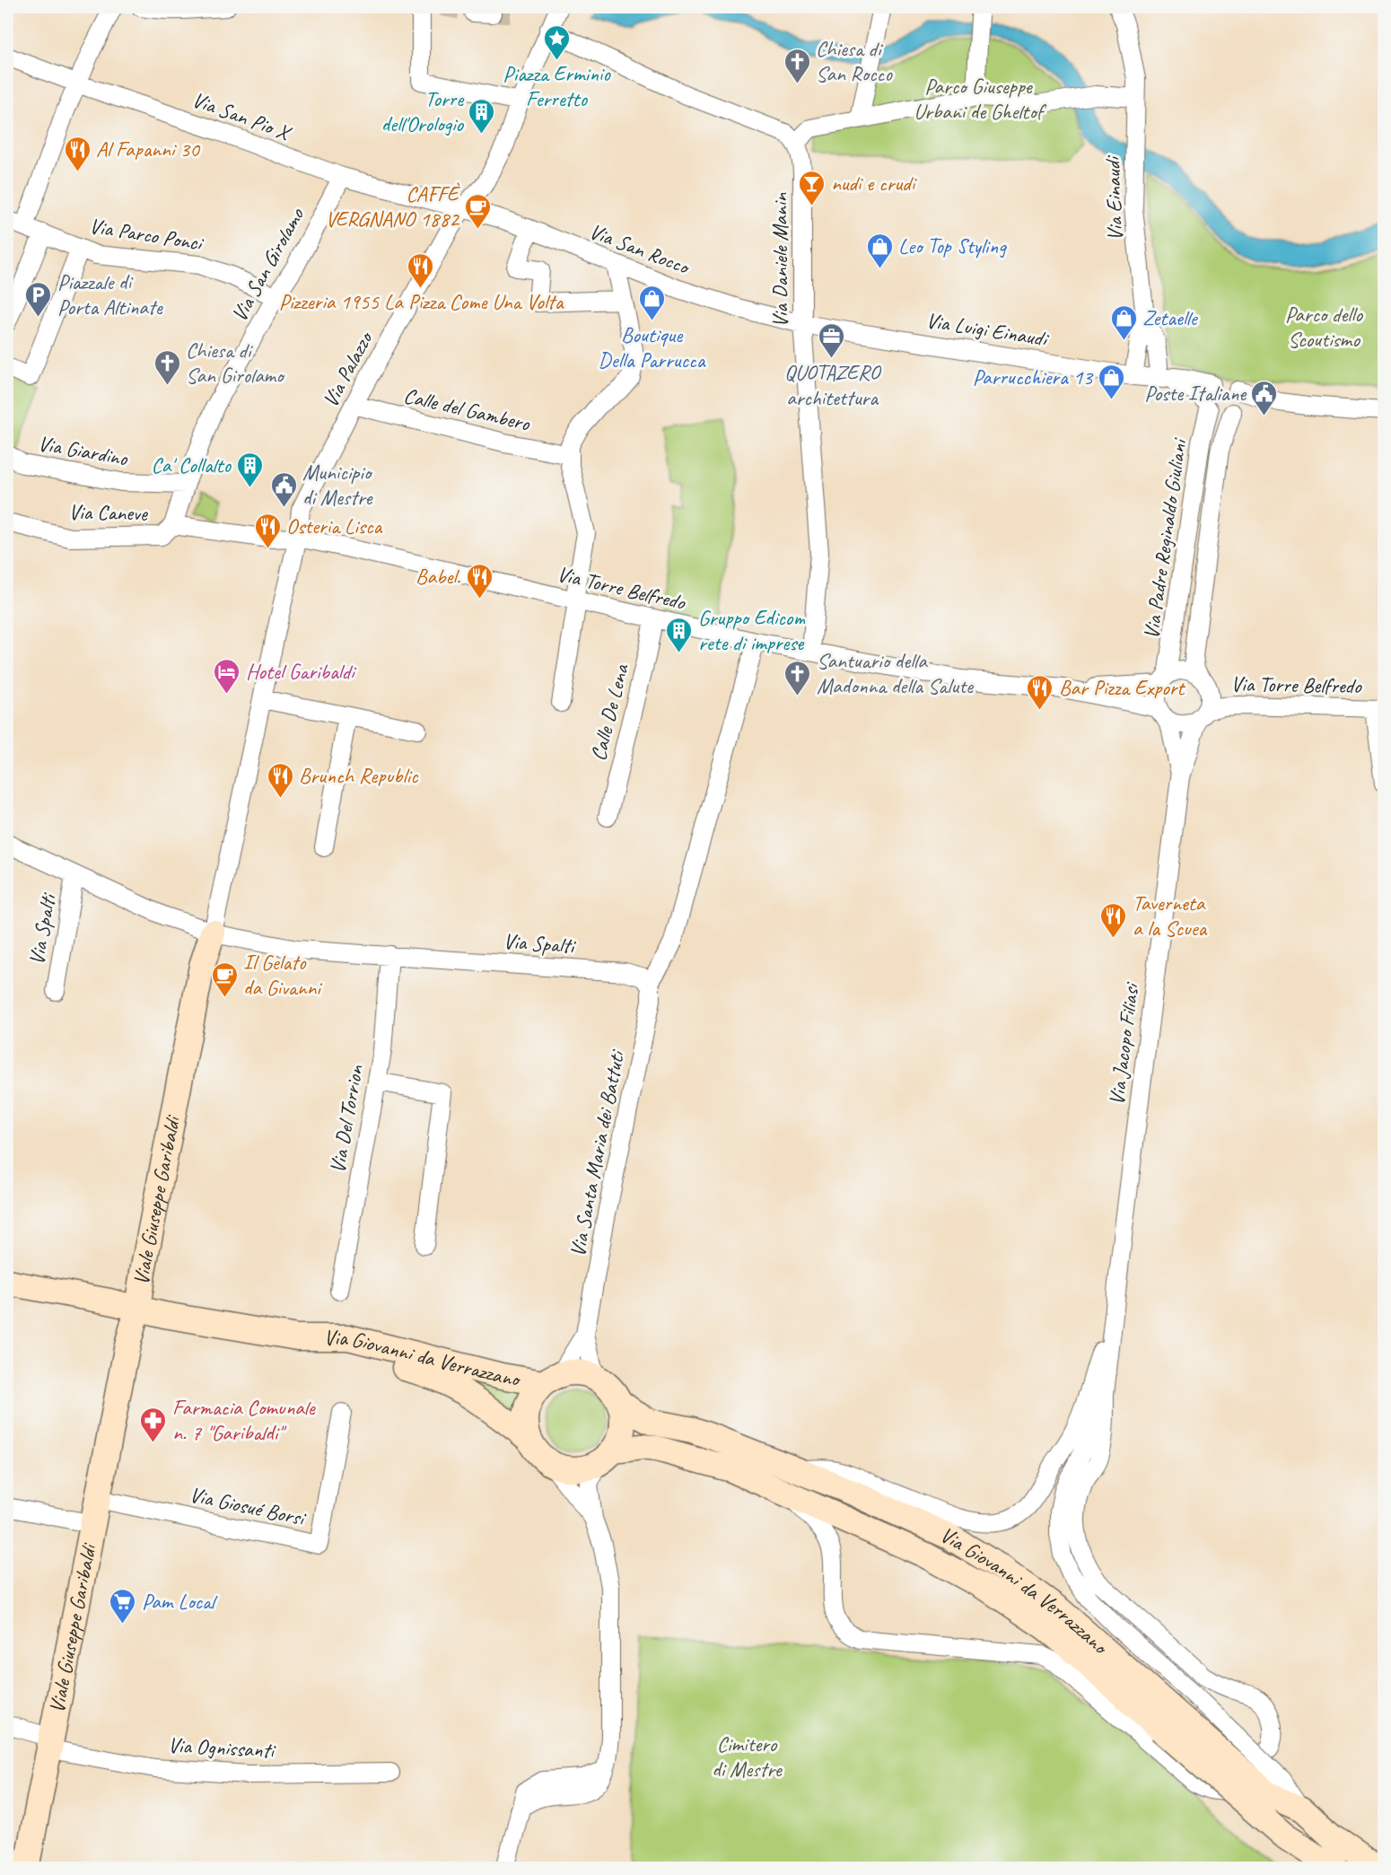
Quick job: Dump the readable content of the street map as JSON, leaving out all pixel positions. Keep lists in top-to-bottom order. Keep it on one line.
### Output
{"streets":{"main road":["Viale Giuseppe Garibaldi","Via Giovanni da Verrazzano"],"street":["Via San Pio X","Via Einaudi","Via Parco Ponci","Via San Rocco","Via Daniele Manin","Via San Girolamo","Via Luigi Einaudi","Via Palazzo","Calle del Gambero","Via Giardino","Via Caneve","Via Padre Reginaldo Giuliani","Via Torre Belfredo","Calle De Lena","Via Spalti","Via Jacopo Filiasi","Via Del Torrion","Via Santa Maria dei Battuti","Via Giosué Borsi","Via Ognissanti"]},"crossings":[["Via San Pio X","Via San Rocco"],["Via San Pio X","Via San Girolamo"],["Via San Pio X","Via Palazzo"],["Via Parco Ponci","Via San Girolamo"],["Via San Rocco","Via Daniele Manin"],["Via San Rocco","Via Luigi Einaudi"],["Via San Rocco","Via Palazzo"],["Via Daniele Manin","Via Luigi Einaudi"],["Via Daniele Manin","Via Torre Belfredo"],["Via San Girolamo","Via Giardino"],["Via San Girolamo","Via Caneve"],["Via Luigi Einaudi","Via Padre Reginaldo Giuliani"],["Via Palazzo","Calle del Gambero"],["Via Palazzo","Via Torre Belfredo"],["Via Palazzo","Viale Giuseppe Garibaldi"],["Via Padre Reginaldo Giuliani","Via Torre Belfredo"],["Via Padre Reginaldo Giuliani","Via Jacopo Filiasi"],["Via Torre Belfredo","Calle De Lena"],["Via Torre Belfredo","Via Jacopo Filiasi"],["Via Torre Belfredo","Viale Giuseppe Garibaldi"],["Via Spalti","Via Del Torrion"],["Via Spalti","Via Santa Maria dei Battuti"],["Via Spalti","Viale Giuseppe Garibaldi"],["Via Santa Maria dei Battuti","Via Giovanni da Verrazzano"],["Viale Giuseppe Garibaldi","Via Giovanni da Verrazzano"],["Viale Giuseppe Garibaldi","Via Giosué Borsi"],["Viale Giuseppe Garibaldi","Via Ognissanti"]],"parks":["Parco Giuseppe Urbani de Gheltof","Parco dello Scoutismo","Cimitero di Mestre"],"places":{"place":["Piazza Erminio Ferretto"],"church":["Chiesa di San Rocco","Chiesa di San Girolamo","Santuario della Madonna della Salute"],"building":["Torre dell'Orologio","Ca' Collalto","Gruppo Edicom rete di imprese"],"restaurant":["Al Fapanni 30","Pizzeria 1955 La Pizza Come Una Volta","Osteria Lisca","Babel.","Bar Pizza Export","Brunch Republic","Taverneta a la Scuea"],"bar":["nudi e crudi"],"cafe":["CAFFÈ VERGNANO 1882","Il Gelato da Givanni"],"shop":["Leo Top Styling","Boutique Della Parrucca","Zetaelle","Parrucchiera 13"],"parking":["Piazzale di Porta Altinate"],"office":["QUOTAZERO architettura"],"public building":["Poste Italiane","Municipio di Mestre"],"hotel":["Hotel Garibaldi"],"pharmacy":["Farmacia Comunale n. 7 \"Garibaldi\""],"supermarket":["Pam Local"]}}
